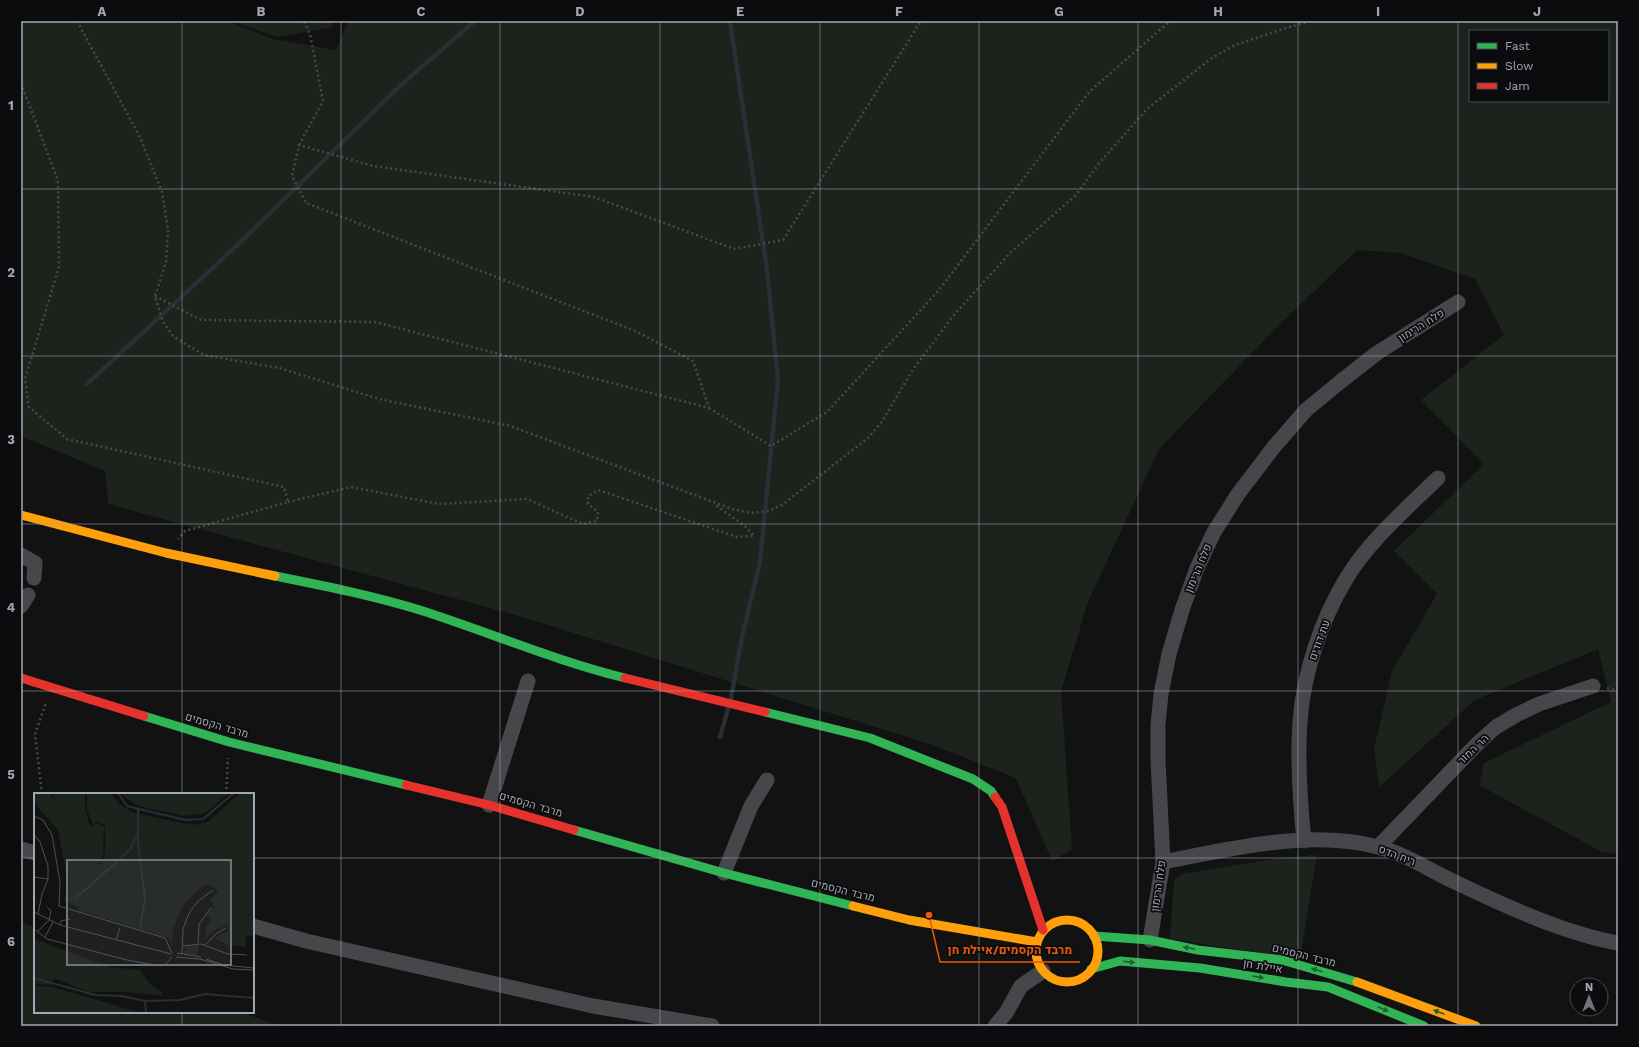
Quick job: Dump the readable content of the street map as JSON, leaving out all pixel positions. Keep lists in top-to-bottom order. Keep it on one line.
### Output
{"streets":{"street":["פלח הרימון","עת דודים","מרבד הקסמים","הר המור","ריח הדס","איילת חן"]},"crossings":[["פלח הרימון","מרבד הקסמים"],["פלח הרימון","ריח הדס"],["עת דודים","ריח הדס"],["מרבד הקסמים","איילת חן"],["הר המור","ריח הדס"]],"one_way":["איילת חן"],"places":["מרבד הקסמים/איילת חן"],"legend":["Fast","Slow","Jam"],"north":"top","grid":{"columns":["A","B","C","D","E","F","G","H","I","J"],"rows":["1","2","3","4","5","6"]}}
